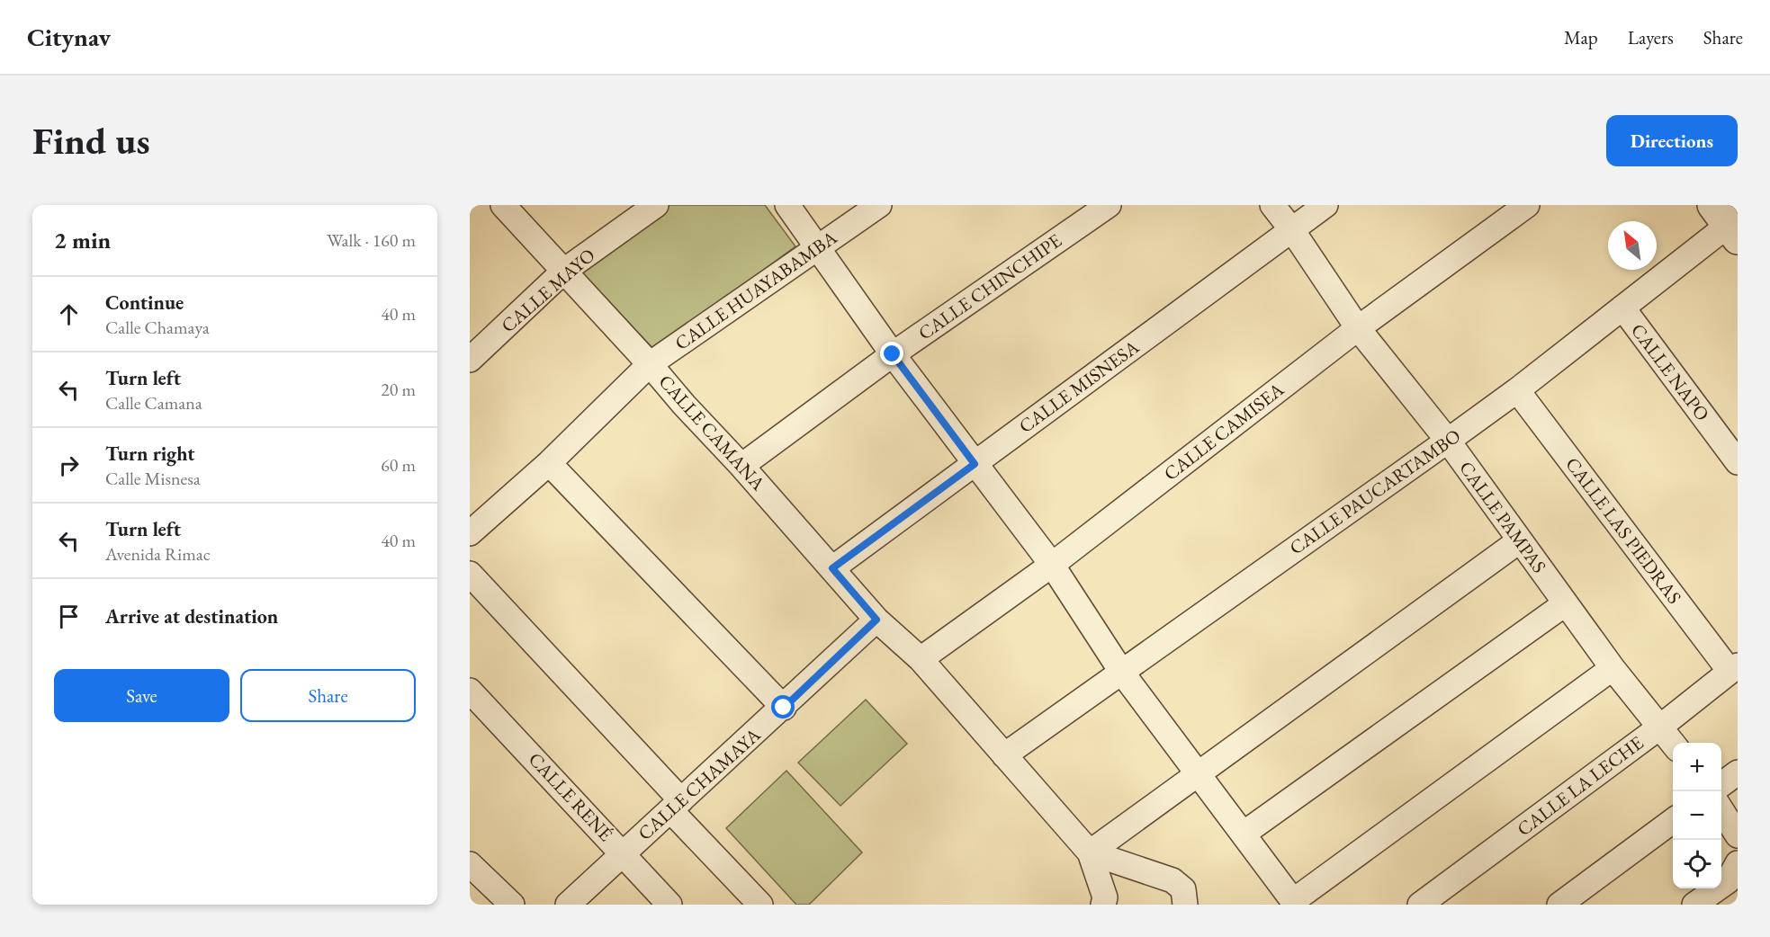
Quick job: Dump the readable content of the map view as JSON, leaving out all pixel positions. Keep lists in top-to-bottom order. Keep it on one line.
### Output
{"streets":{"street":["CALLE CHINCHIPE","CALLE MAYO","CALLE HUAYABAMBA","CALLE NAPO","CALLE MISNESA","CALLE CAMISEA","CALLE CAMANA","CALLE PAUCARTAMBO","CALLE PAMPAS","CALLE LAS PIEDRAS","CALLE CHAMAYA","CALLE LA LECHE","CALLE RENÉ"]},"crossings":[["CALLE CHINCHIPE","CALLE CAMANA"],["CALLE MAYO","CALLE CAMANA"],["CALLE HUAYABAMBA","CALLE CAMANA"],["CALLE NAPO","CALLE PAUCARTAMBO"],["CALLE MISNESA","CALLE CAMANA"],["CALLE MISNESA","CALLE PAMPAS"],["CALLE CAMISEA","CALLE CAMANA"],["CALLE CAMISEA","CALLE PAMPAS"],["CALLE CAMANA","CALLE PAUCARTAMBO"],["CALLE CAMANA","CALLE CHAMAYA"],["CALLE PAUCARTAMBO","CALLE PAMPAS"],["CALLE PAUCARTAMBO","CALLE LAS PIEDRAS"],["CALLE PAMPAS","CALLE LA LECHE"],["CALLE LAS PIEDRAS","CALLE LA LECHE"],["CALLE CHAMAYA","CALLE RENÉ"]],"north":"top left","page":{"header":"Citynav","nav":["Map","Layers","Share"],"buttons":["Directions",["Save","Share"]],"title":"Find us","heading":["2 min","Walk · 160 m"],"list":[["Continue","Calle Chamaya","40 m"],["Turn left","Calle Camana","20 m"],["Turn right","Calle Misnesa","60 m"],["Turn left","Avenida Rimac","40 m"],"Arrive at destination"],"map_buttons":["+","−"]}}
